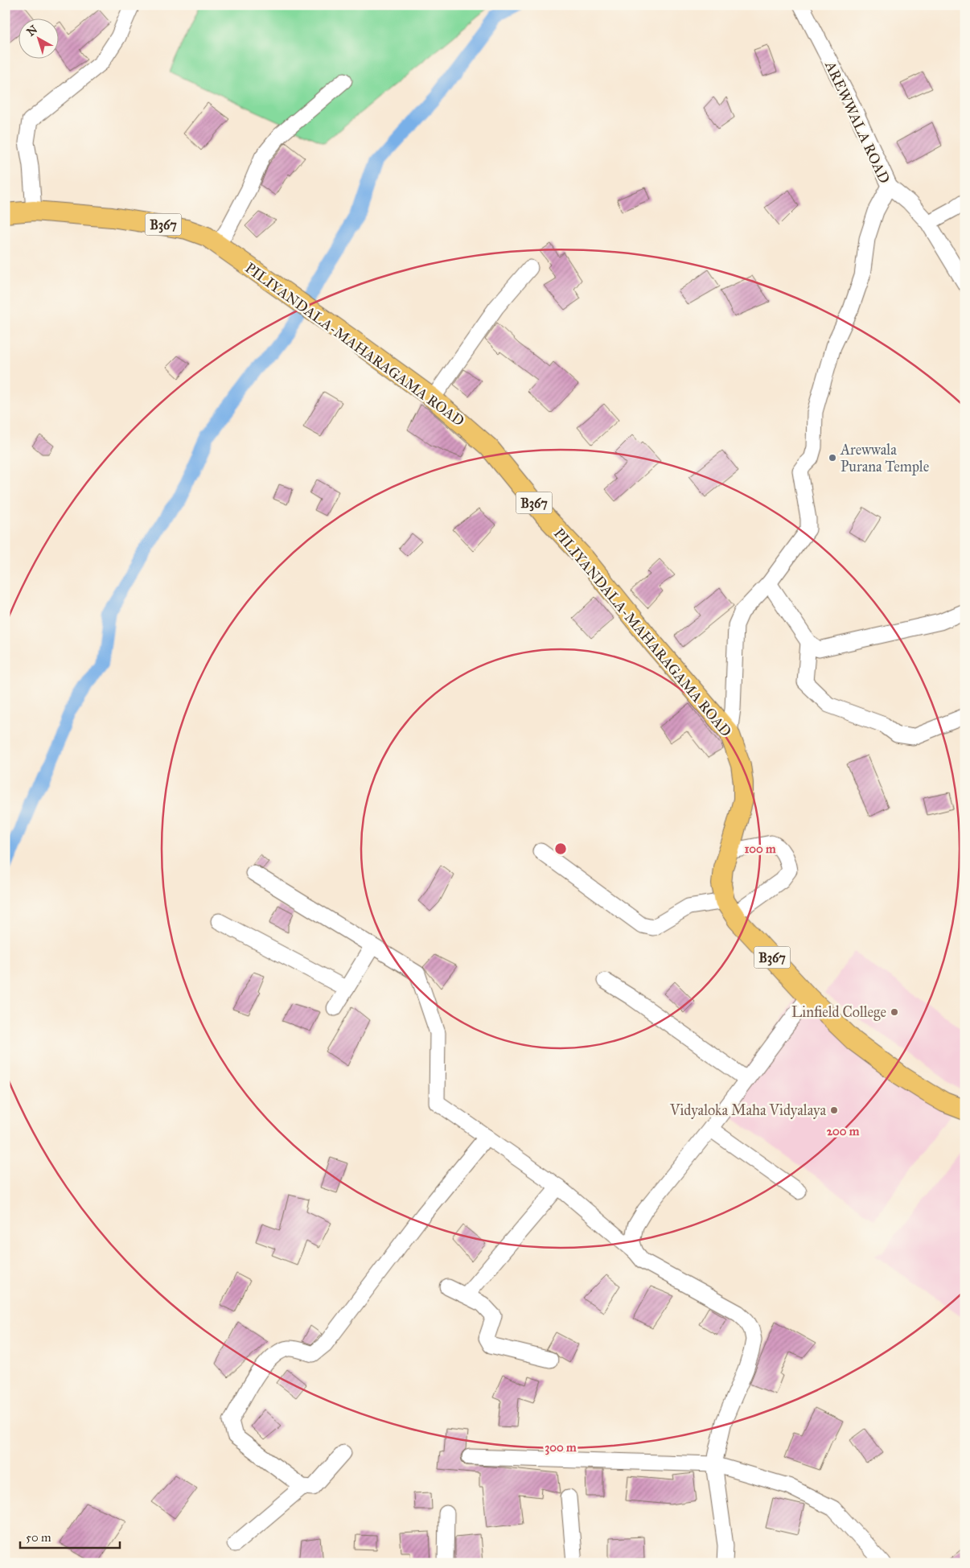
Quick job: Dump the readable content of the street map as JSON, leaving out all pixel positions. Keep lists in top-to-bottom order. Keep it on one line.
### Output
{"streets":{"main road":["B367","PILIYANDALA-MAHARAGAMA ROAD"],"street":["AREWWALA ROAD"]},"crossings":[["AREWWALA ROAD","PILIYANDALA-MAHARAGAMA ROAD"],["B367","PILIYANDALA-MAHARAGAMA ROAD"]],"places":["Arewwala Purana Temple","Linfield College","Vidyaloka Maha Vidyalaya"],"scale_bar":"50 m","north":"top left","rings":["100 m","200 m","300 m"]}
